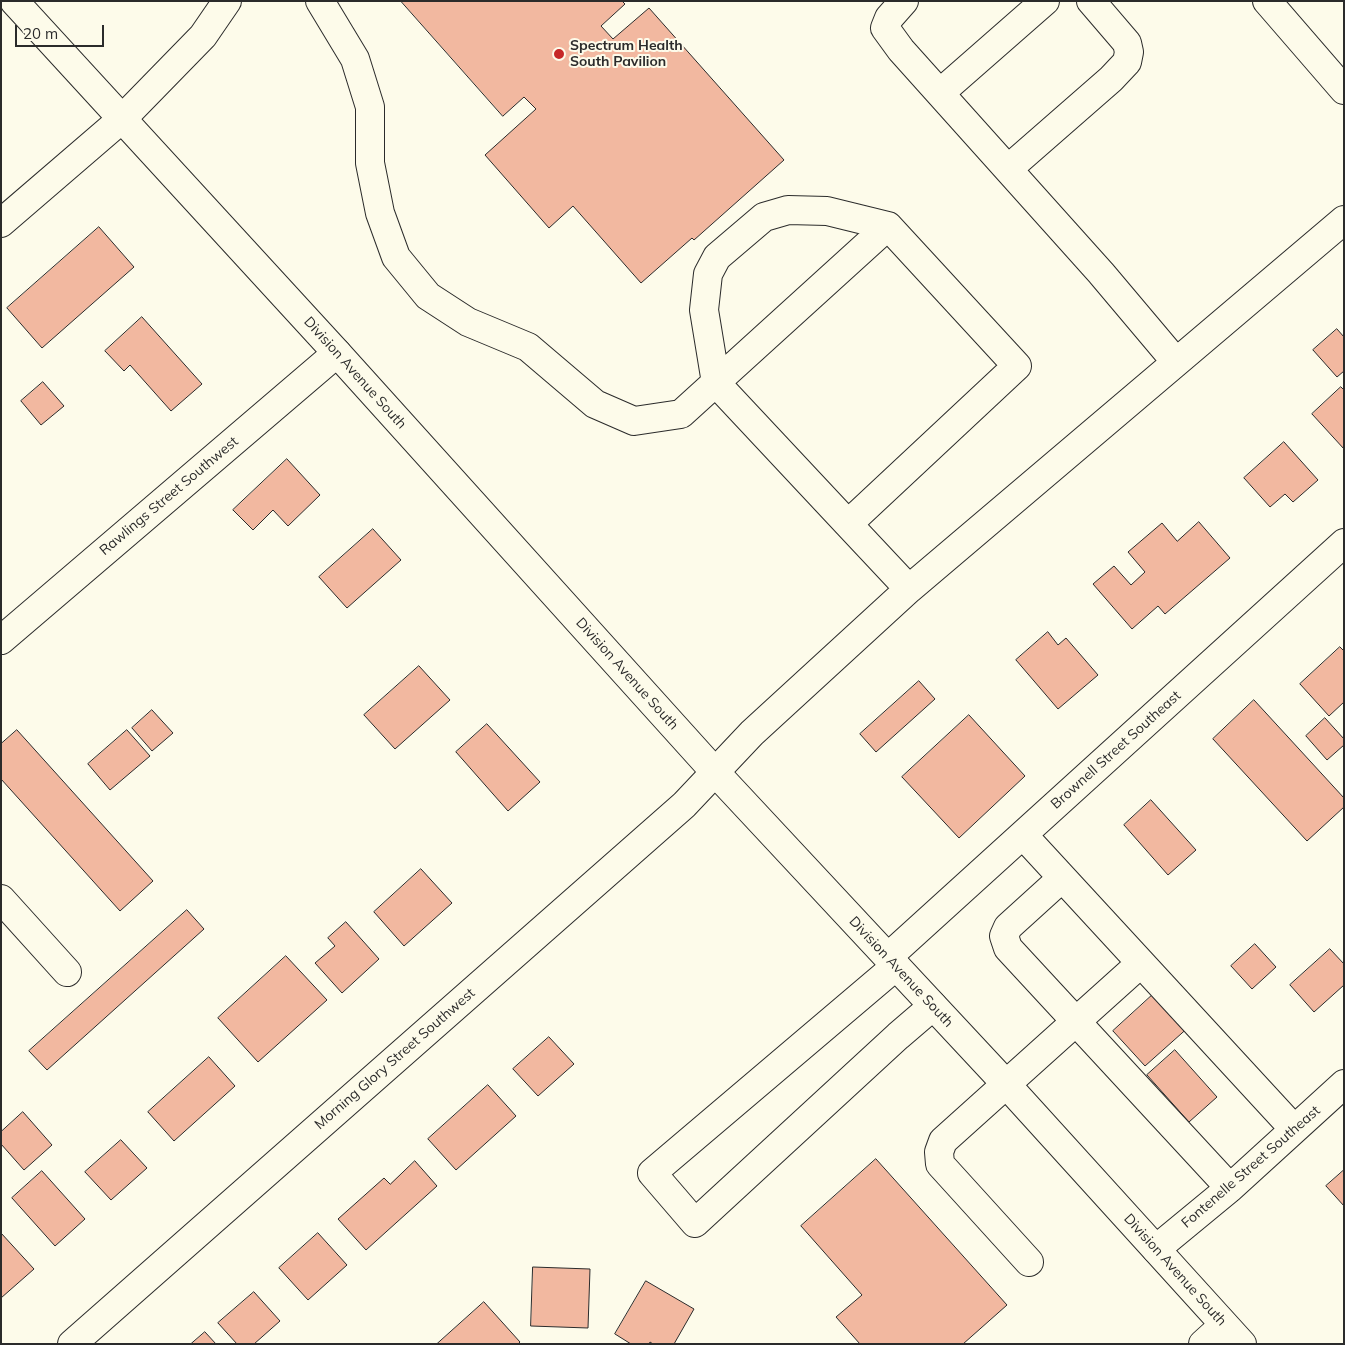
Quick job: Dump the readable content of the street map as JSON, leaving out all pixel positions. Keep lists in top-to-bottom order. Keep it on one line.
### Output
{"streets":{"street":["Division Avenue South","Rawlings Street Southwest","Brownell Street Southeast","Morning Glory Street Southwest","Fontenelle Street Southeast"]},"crossings":[["Division Avenue South","Rawlings Street Southwest"],["Division Avenue South","Brownell Street Southeast"],["Division Avenue South","Morning Glory Street Southwest"],["Division Avenue South","Fontenelle Street Southeast"]],"places":["Spectrum Health South Pavilion"],"scale_bar":"20 m"}
